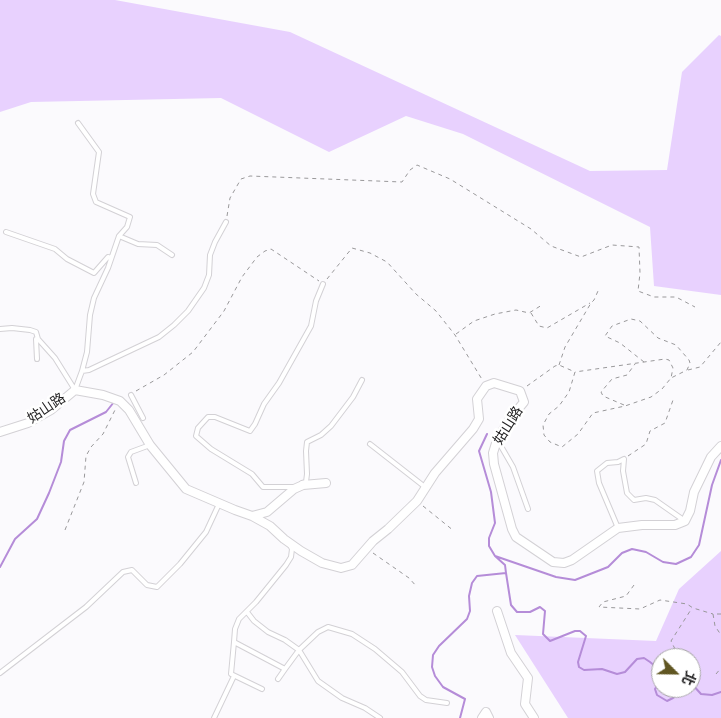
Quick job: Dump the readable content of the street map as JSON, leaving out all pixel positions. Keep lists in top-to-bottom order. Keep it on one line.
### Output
{"streets":{"street":["姑山路"]},"north":"bottom right"}
